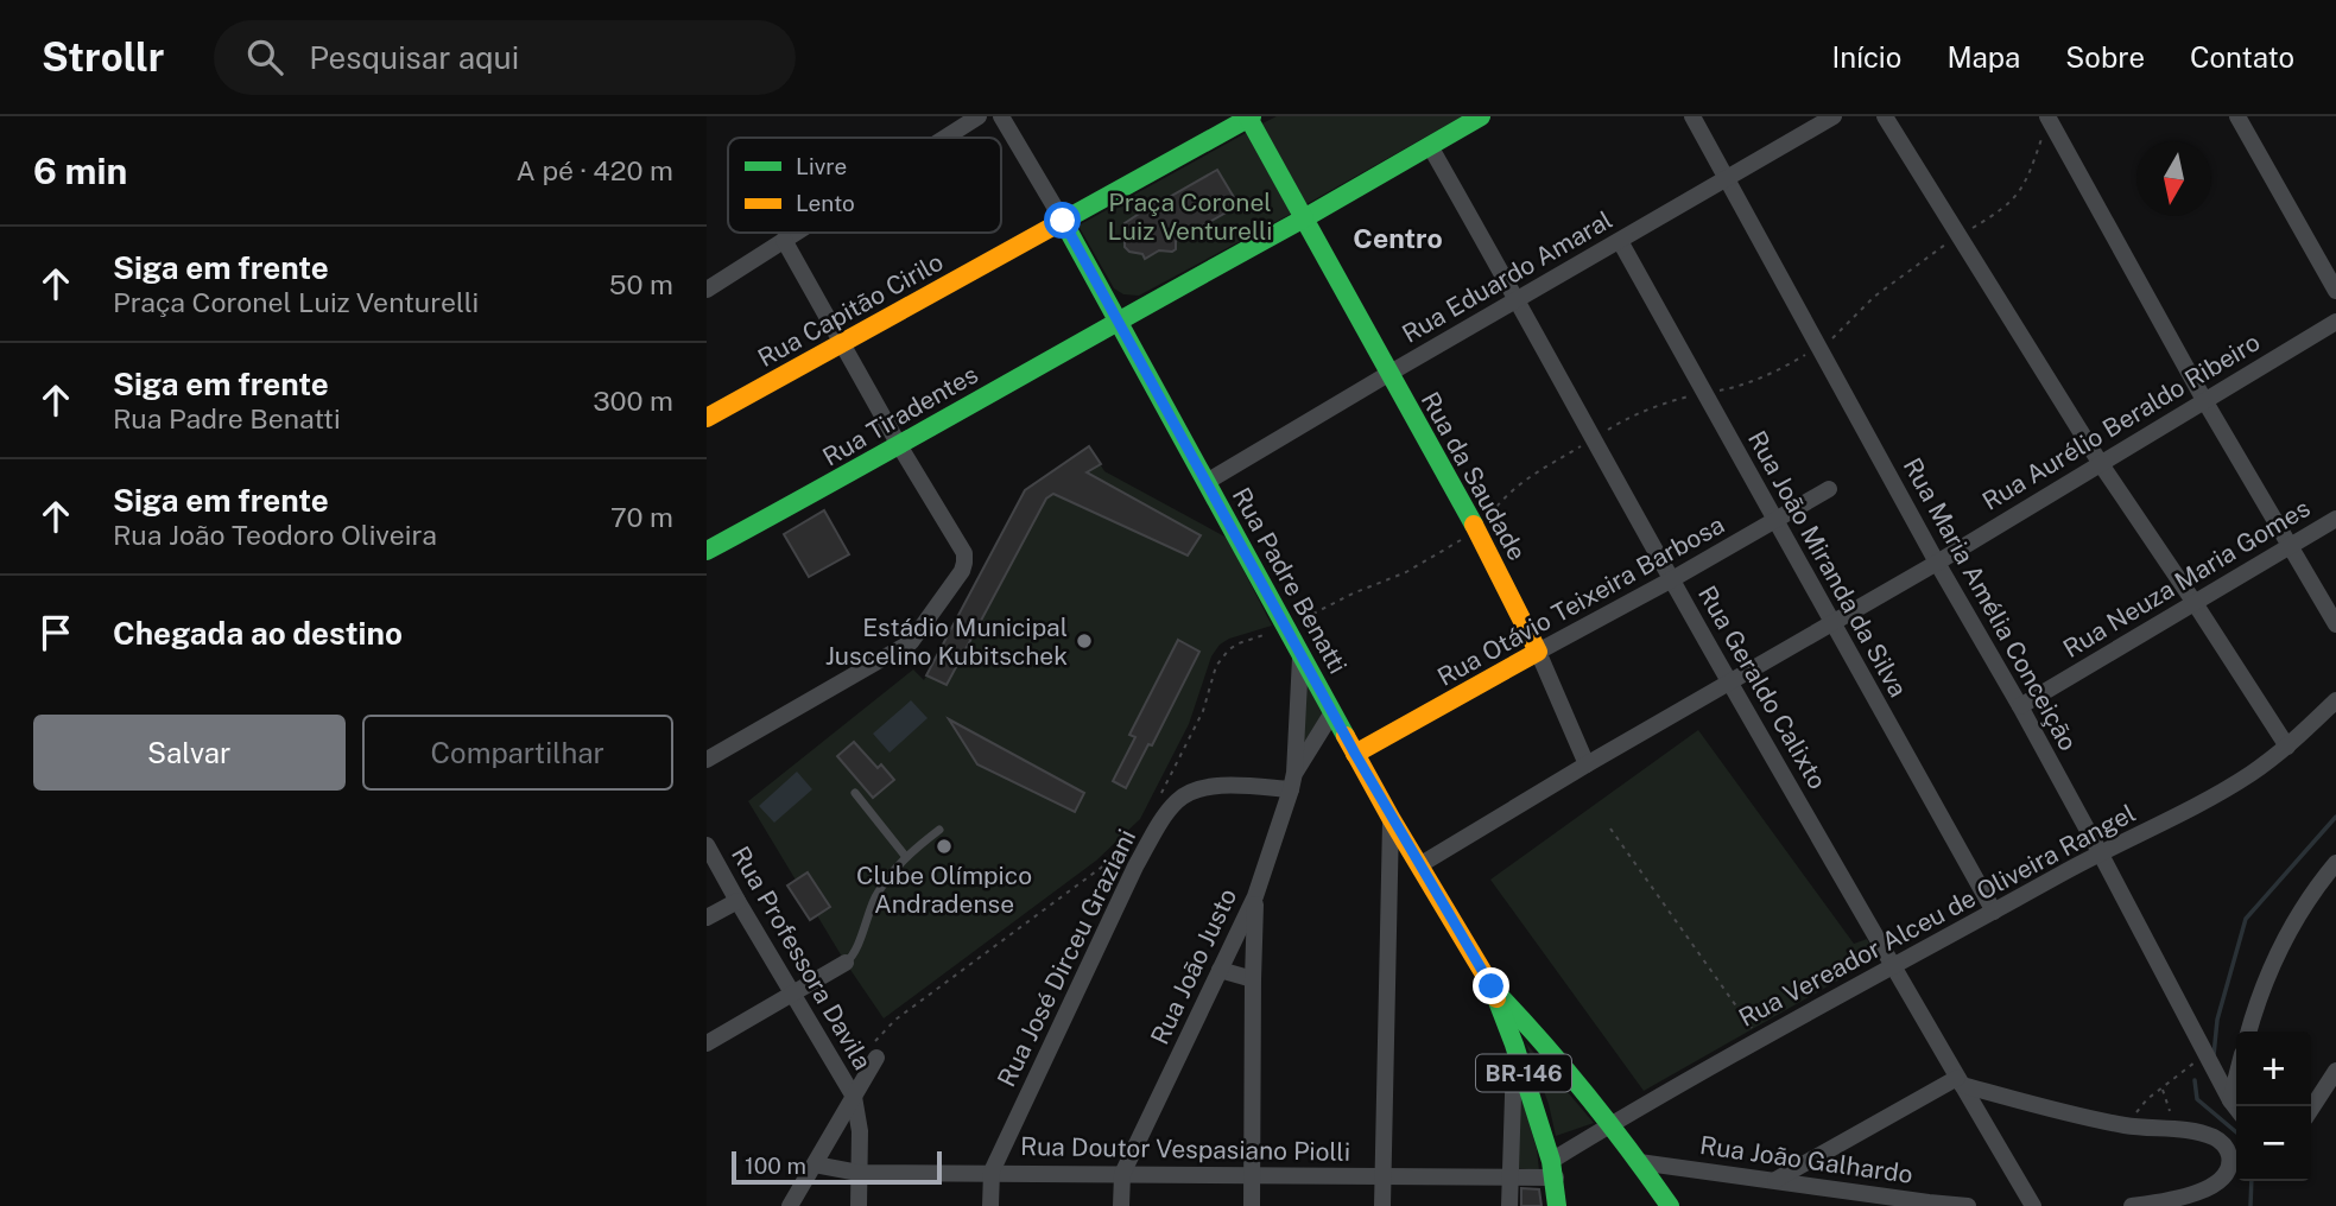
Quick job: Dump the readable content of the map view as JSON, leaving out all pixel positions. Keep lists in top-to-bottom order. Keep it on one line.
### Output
{"streets":{"main road":["Rua Capitão Cirilo","Rua Tiradentes","Rua da Saudade","Rua Padre Benatti","Rua Otávio Teixeira Barbosa","BR-146"],"street":["Rua Eduardo Amaral","Rua Aurélio Beraldo Ribeiro","Rua João Miranda da Silva","Rua Neuza Maria Gomes","Rua Maria Amélia Conceição","Rua Geraldo Calixto","Rua Vereador Alceu de Oliveira Rangel","Rua Professora Davila","Rua José Dirceu Graziani","Rua João Justo","Rua Doutor Vespasiano Piolli","Rua João Galhardo"]},"crossings":[["Rua Eduardo Amaral","Rua da Saudade"],["Rua Eduardo Amaral","Rua João Miranda da Silva"],["Rua Eduardo Amaral","Rua Padre Benatti"],["Rua Eduardo Amaral","Rua Maria Amélia Conceição"],["Rua Eduardo Amaral","Rua Geraldo Calixto"],["Rua Capitão Cirilo","BR-146"],["Rua Tiradentes","Rua Padre Benatti"],["Rua Tiradentes","BR-146"],["Rua Aurélio Beraldo Ribeiro","Rua da Saudade"],["Rua Aurélio Beraldo Ribeiro","Rua João Miranda da Silva"],["Rua Aurélio Beraldo Ribeiro","Rua Padre Benatti"],["Rua Aurélio Beraldo Ribeiro","Rua Maria Amélia Conceição"],["Rua Aurélio Beraldo Ribeiro","Rua Geraldo Calixto"],["Rua Aurélio Beraldo Ribeiro","BR-146"],["Rua da Saudade","Rua Otávio Teixeira Barbosa"],["Rua João Miranda da Silva","Rua Otávio Teixeira Barbosa"],["Rua João Miranda da Silva","Rua Vereador Alceu de Oliveira Rangel"],["Rua Neuza Maria Gomes","Rua Maria Amélia Conceição"],["Rua Padre Benatti","Rua Otávio Teixeira Barbosa"],["Rua Padre Benatti","BR-146"],["Rua Otávio Teixeira Barbosa","Rua Geraldo Calixto"],["Rua Maria Amélia Conceição","Rua Vereador Alceu de Oliveira Rangel"],["Rua Geraldo Calixto","Rua Vereador Alceu de Oliveira Rangel"],["Rua Vereador Alceu de Oliveira Rangel","BR-146"],["Rua Vereador Alceu de Oliveira Rangel","Rua Doutor Vespasiano Piolli"],["Rua José Dirceu Graziani","Rua João Justo"],["Rua José Dirceu Graziani","Rua Doutor Vespasiano Piolli"],["Rua João Justo","Rua Doutor Vespasiano Piolli"],["BR-146","Rua Doutor Vespasiano Piolli"]],"districts":["Centro"],"parks":["Praça Coronel Luiz Venturelli"],"places":["Estádio Municipal Juscelino Kubitschek","Clube Olímpico Andradense"],"legend":["Livre","Lento"],"scale_bar":"100 m","north":"bottom","page":{"header":"Strollr","search":"Pesquisar aqui","nav":["Início","Mapa","Sobre","Contato"],"heading":["6 min","A pé · 420 m"],"list":[["Siga em frente","Praça Coronel Luiz Venturelli","50 m"],["Siga em frente","Rua Padre Benatti","300 m"],["Siga em frente","Rua João Teodoro Oliveira","70 m"],"Chegada ao destino"],"buttons":["Salvar","Compartilhar"],"map_buttons":["+","−"],"scale":"100 m"}}
